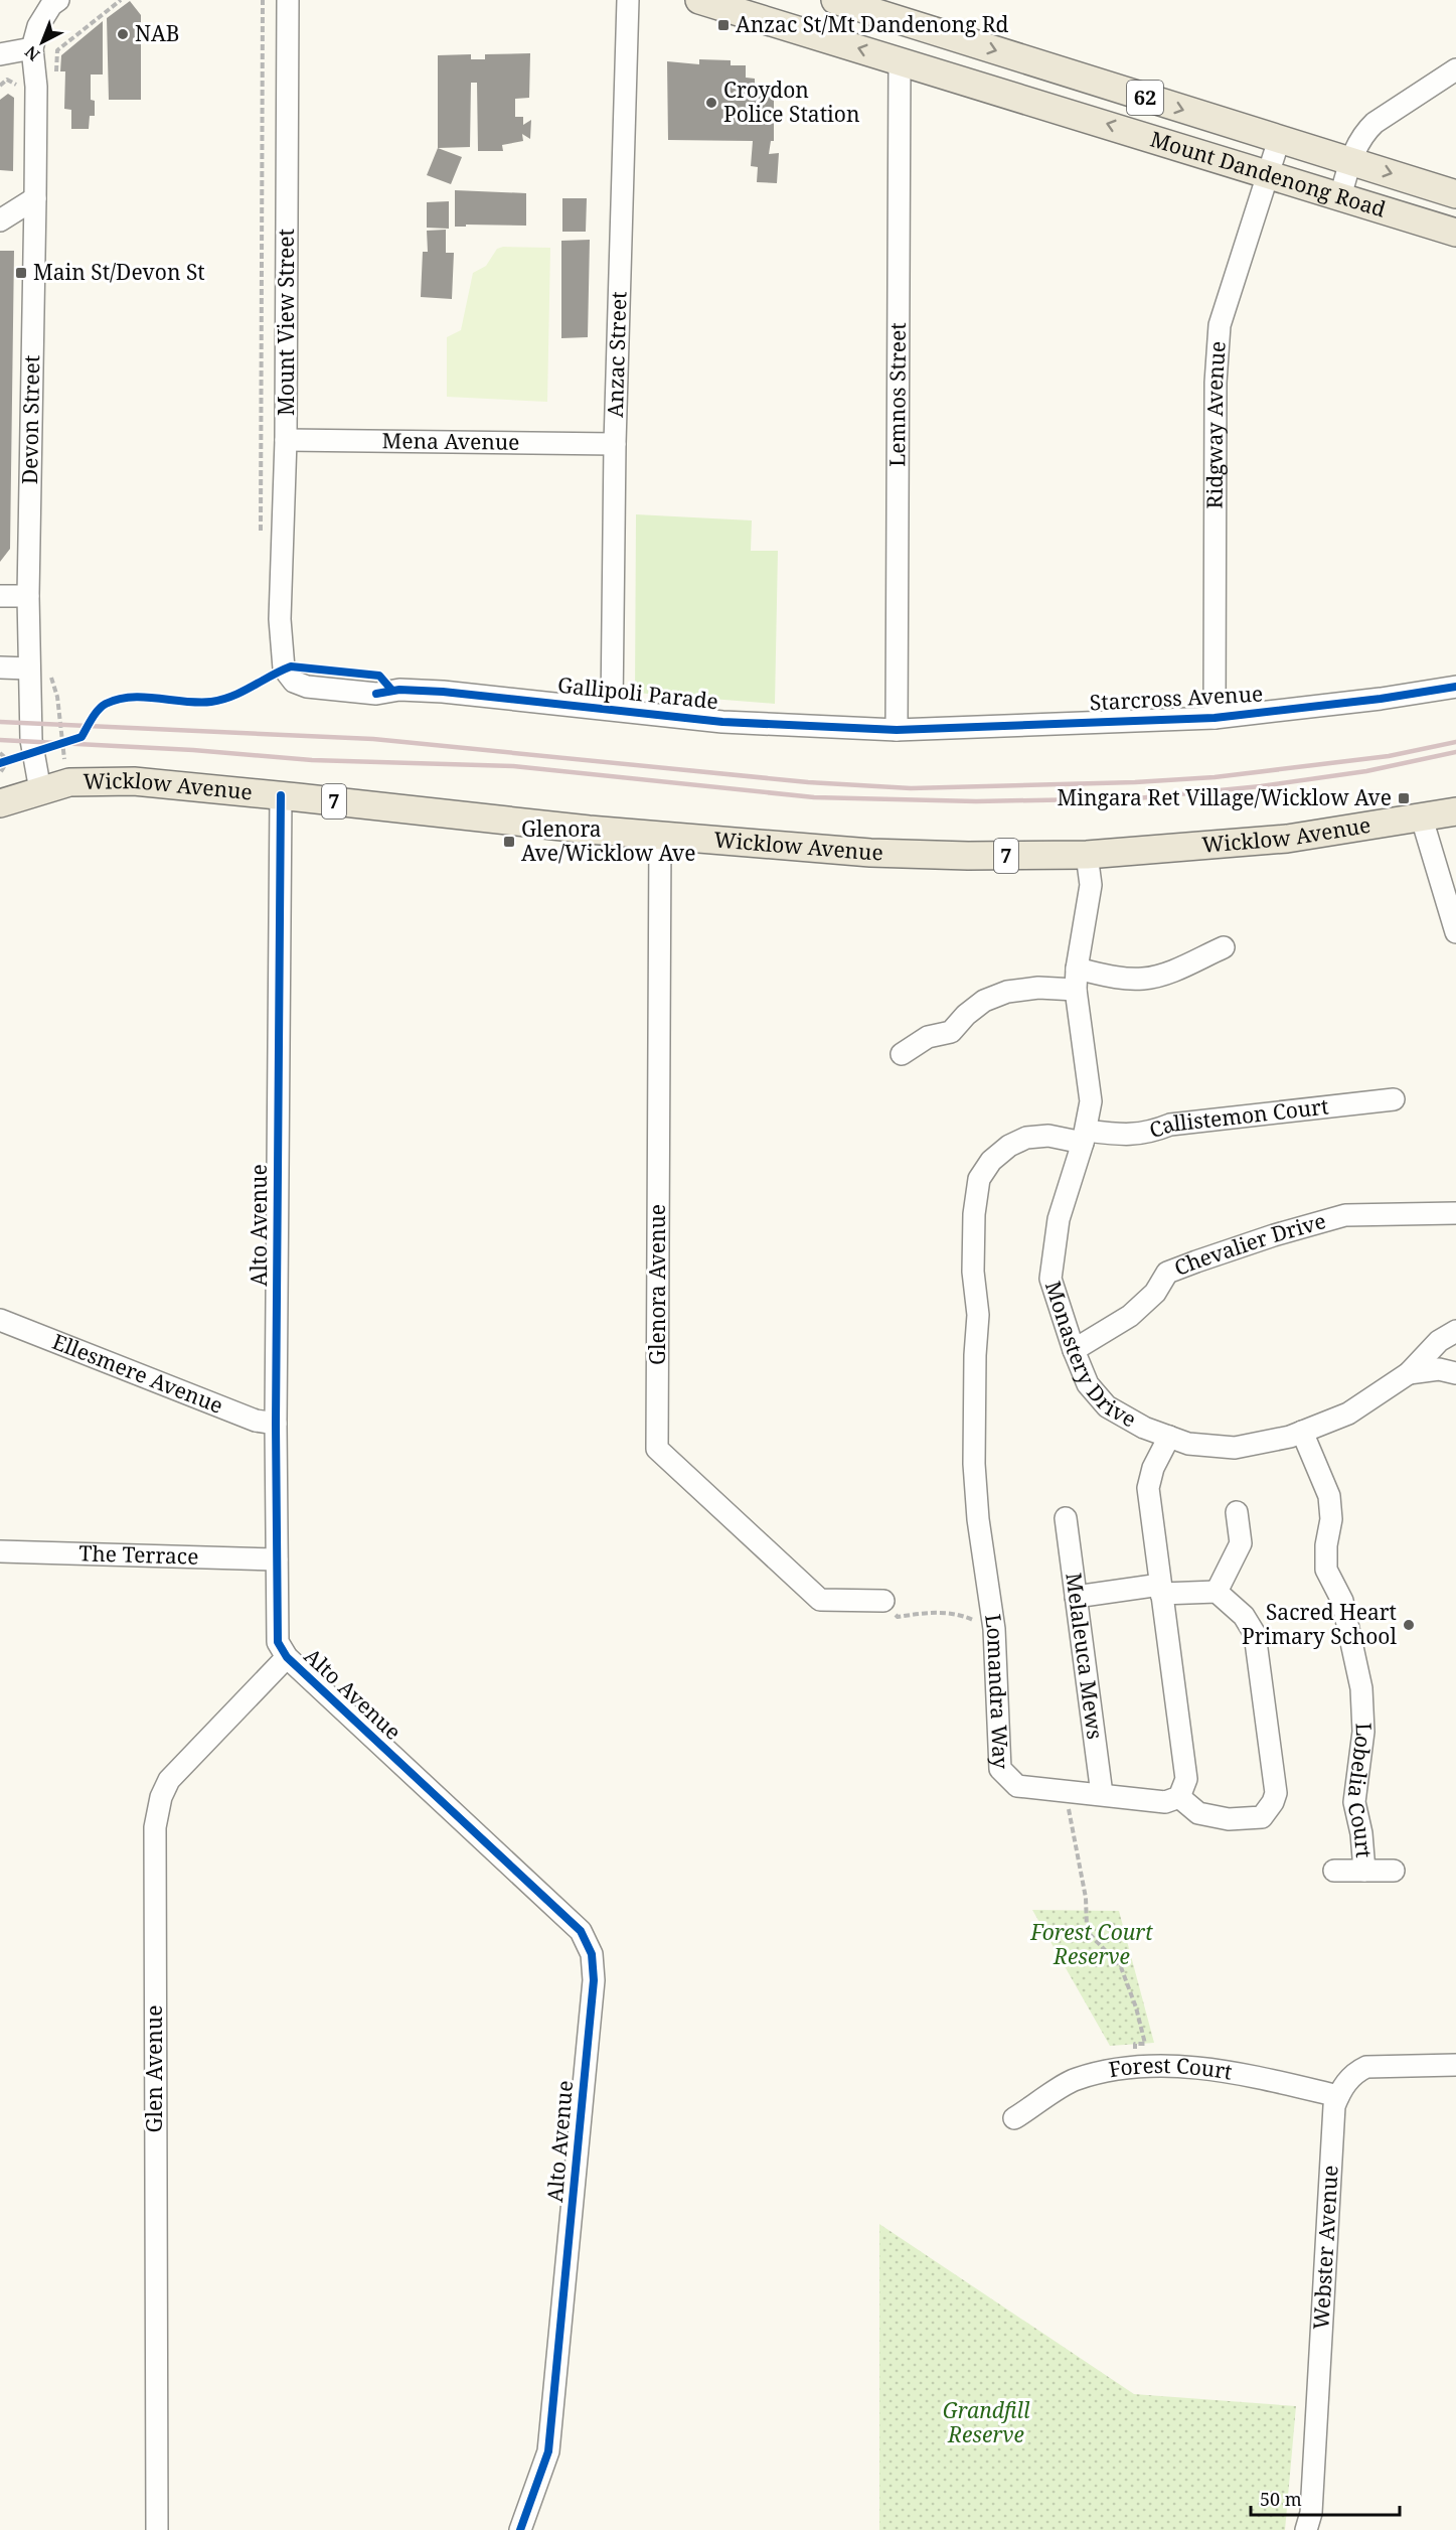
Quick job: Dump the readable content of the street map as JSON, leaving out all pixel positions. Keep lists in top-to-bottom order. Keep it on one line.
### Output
{"streets":{"main road":["62","Mount Dandenong Road","Wicklow Avenue","7"],"street":["Mount View Street","Anzac Street","Lemnos Street","Devon Street","Ridgway Avenue","Mena Avenue","Gallipoli Parade","Starcross Avenue","Callistemon Court","Alto Avenue","Chevalier Drive","Glenora Avenue","Monastery Drive","Ellesmere Avenue","The Terrace","Melaleuca Mews","Lomandra Way","Lobelia Court","Glen Avenue","Forest Court","Webster Avenue"]},"crossings":[["Mount Dandenong Road","Lemnos Street"],["Mount Dandenong Road","Ridgway Avenue"],["Mount View Street","Mena Avenue"],["Mount View Street","Gallipoli Parade"],["Anzac Street","Mena Avenue"],["Anzac Street","Gallipoli Parade"],["Lemnos Street","Gallipoli Parade"],["Lemnos Street","Starcross Avenue"],["Devon Street","Wicklow Avenue"],["Ridgway Avenue","Starcross Avenue"],["Gallipoli Parade","Starcross Avenue"],["Wicklow Avenue","Alto Avenue"],["Wicklow Avenue","Glenora Avenue"],["Wicklow Avenue","Monastery Drive"],["Callistemon Court","Monastery Drive"],["Callistemon Court","Lomandra Way"],["Alto Avenue","Ellesmere Avenue"],["Alto Avenue","The Terrace"],["Alto Avenue","Glen Avenue"],["Chevalier Drive","Monastery Drive"],["Monastery Drive","Lomandra Way"],["Monastery Drive","Lobelia Court"],["Melaleuca Mews","Lomandra Way"],["Forest Court","Webster Avenue"]],"parks":["Forest Court Reserve","Grandfill Reserve"],"places":{"transit":["Anzac St/Mt Dandenong Rd","Main St/Devon St","Mingara Ret Village/Wicklow Ave","Glenora Ave/Wicklow Ave"],"other":["NAB","Croydon Police Station","Sacred Heart Primary School"]},"scale_bar":"50 m","north":"bottom left"}
